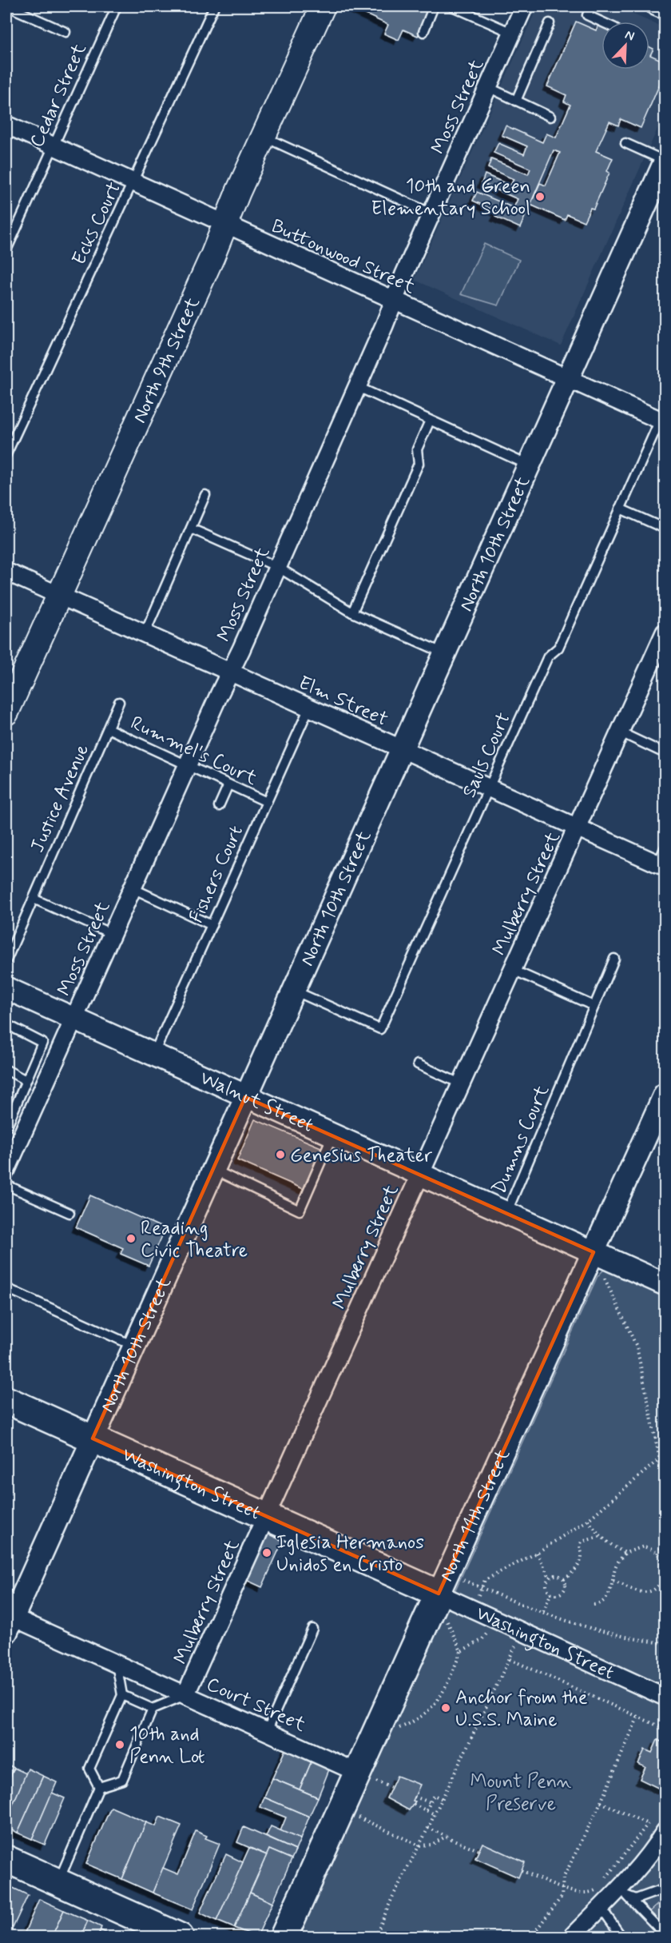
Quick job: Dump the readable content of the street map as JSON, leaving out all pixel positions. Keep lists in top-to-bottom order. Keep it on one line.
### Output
{"streets":{"main road":["North 9th Street","Washington Street","North 11th Street"],"street":["Moss Street","Buttonwood Street","North 10th Street","Elm Street","Mulberry Street","Walnut Street","Court Street"],"lane":["Cedar Street","Ecks Court","Rummel's Court","Sauls Court","Justice Avenue","Fishers Court","Dumns Court"]},"crossings":[["Cedar Street","Buttonwood Street"],["Moss Street","Buttonwood Street"],["Moss Street","Elm Street"],["Moss Street","Rummel's Court"],["Moss Street","Walnut Street"],["Ecks Court","Buttonwood Street"],["Buttonwood Street","North 9th Street"],["Buttonwood Street","North 10th Street"],["Buttonwood Street","Sauls Court"],["North 9th Street","Elm Street"],["North 10th Street","Elm Street"],["North 10th Street","Sauls Court"],["North 10th Street","Walnut Street"],["North 10th Street","Washington Street"],["North 10th Street","Court Street"],["Elm Street","Sauls Court"],["Elm Street","Fishers Court"],["Elm Street","Mulberry Street"],["Rummel's Court","Justice Avenue"],["Rummel's Court","Fishers Court"],["Fishers Court","Walnut Street"],["Mulberry Street","Walnut Street"],["Mulberry Street","Washington Street"],["Mulberry Street","Court Street"],["Walnut Street","Dumns Court"],["Walnut Street","North 11th Street"],["Washington Street","North 11th Street"],["North 11th Street","Court Street"]],"parks":["Mount Penn Preserve"],"places":["10th and Green Elementary School","Genesius Theater","Reading Civic Theatre","Iglesia Hermanos Unidos en Cristo","Anchor from the U.S.S. Maine","10th and Penn Lot"],"north":"top right"}
